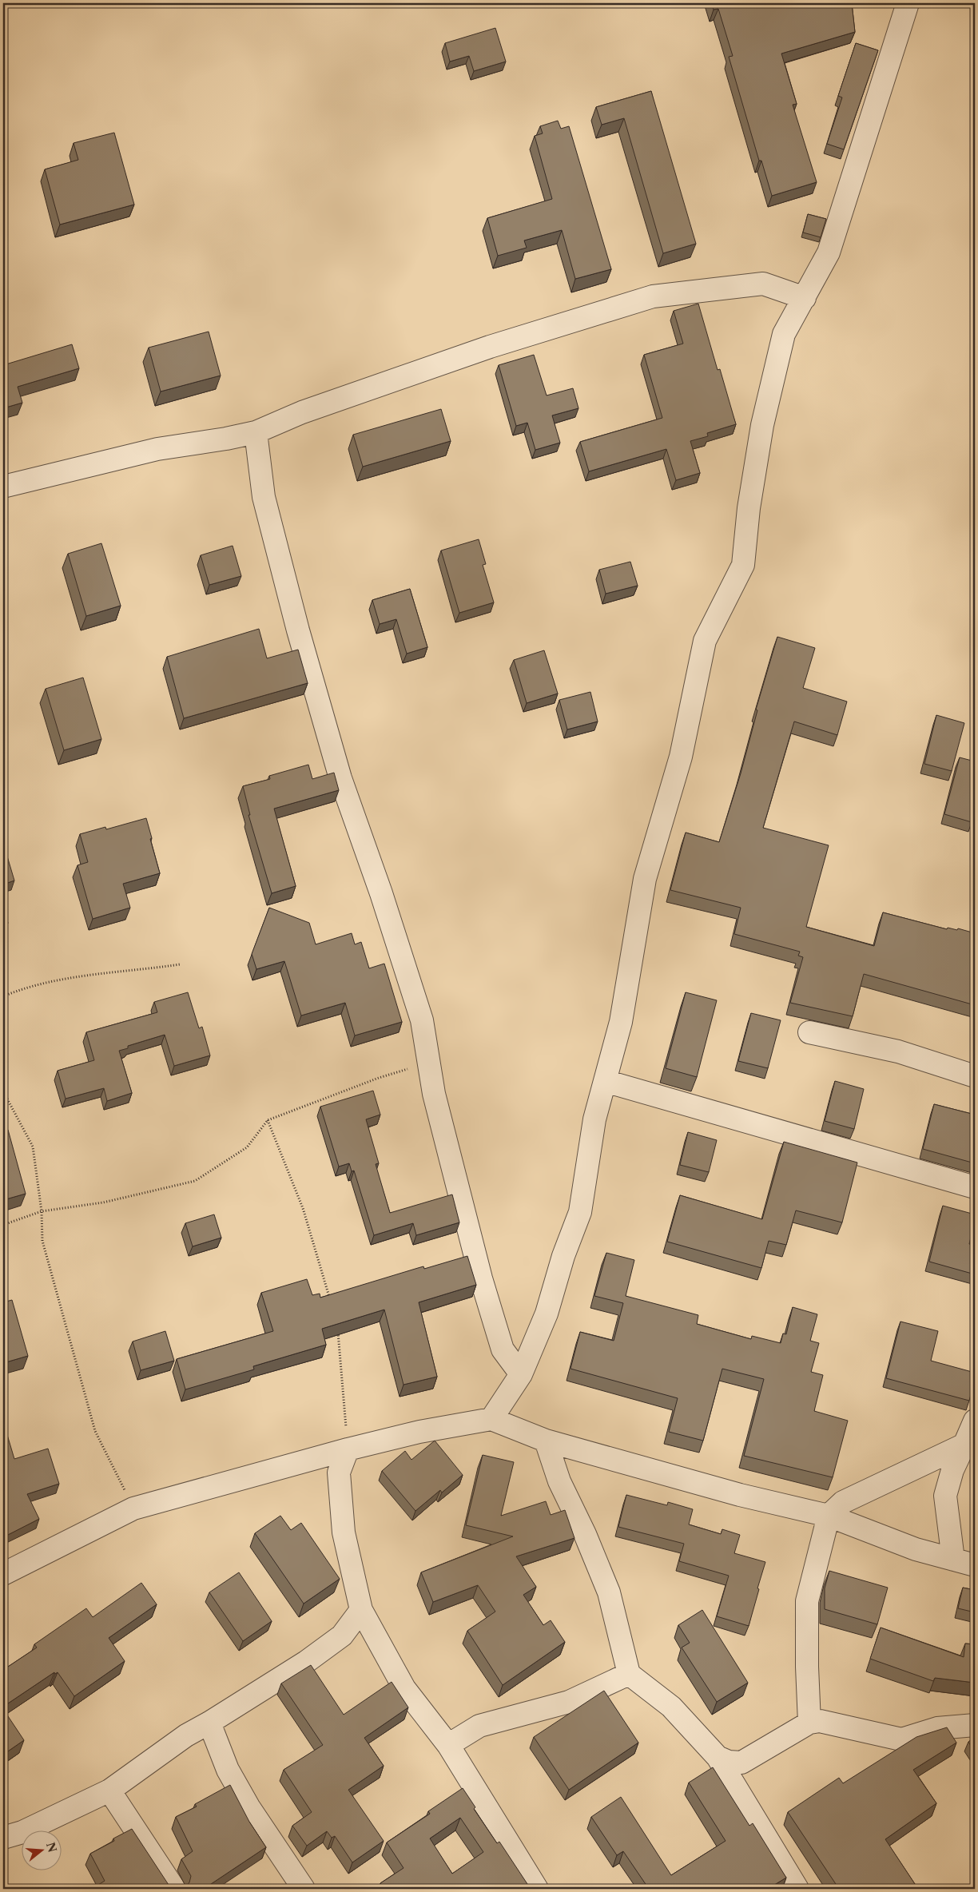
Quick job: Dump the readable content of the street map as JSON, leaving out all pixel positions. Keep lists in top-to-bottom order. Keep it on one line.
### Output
{"north":"right"}
